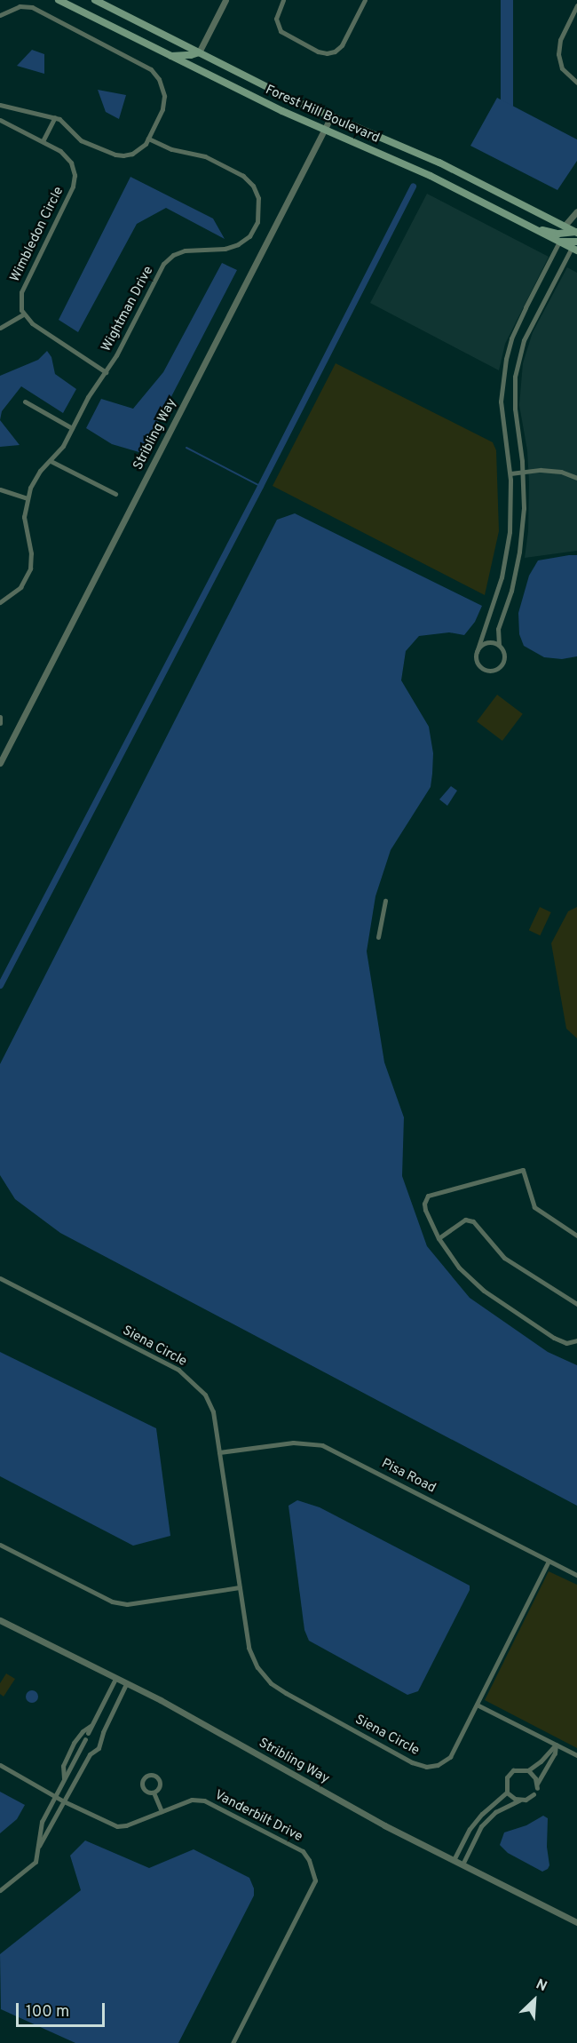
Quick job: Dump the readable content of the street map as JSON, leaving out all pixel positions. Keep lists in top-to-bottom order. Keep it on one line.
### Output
{"streets":{"main road":["Forest Hill Boulevard"],"street":["Wimbledon Circle","Wightman Drive","Stribling Way","Siena Circle","Pisa Road","Vanderbilt Drive"]},"crossings":[["Forest Hill Boulevard","Stribling Way"],["Siena Circle","Pisa Road"]],"scale_bar":"100 m","north":"top right"}
